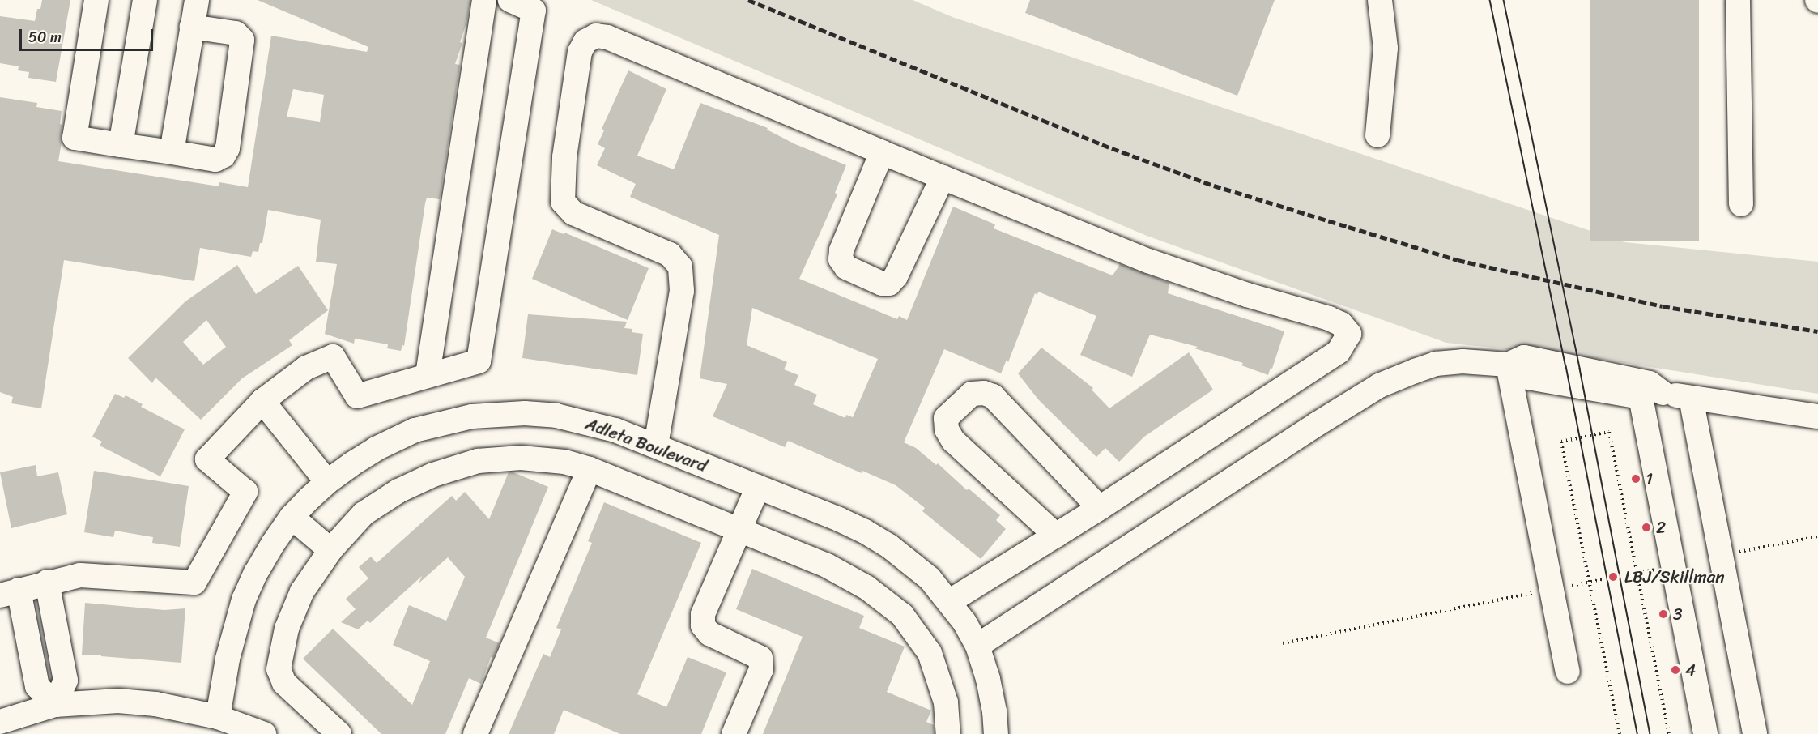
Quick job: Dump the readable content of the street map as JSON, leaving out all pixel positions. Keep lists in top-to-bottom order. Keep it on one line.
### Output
{"streets":{"street":["Adleta Boulevard"]},"places":["1","2","LBJ/Skillman","3","4"],"scale_bar":"50 m"}
